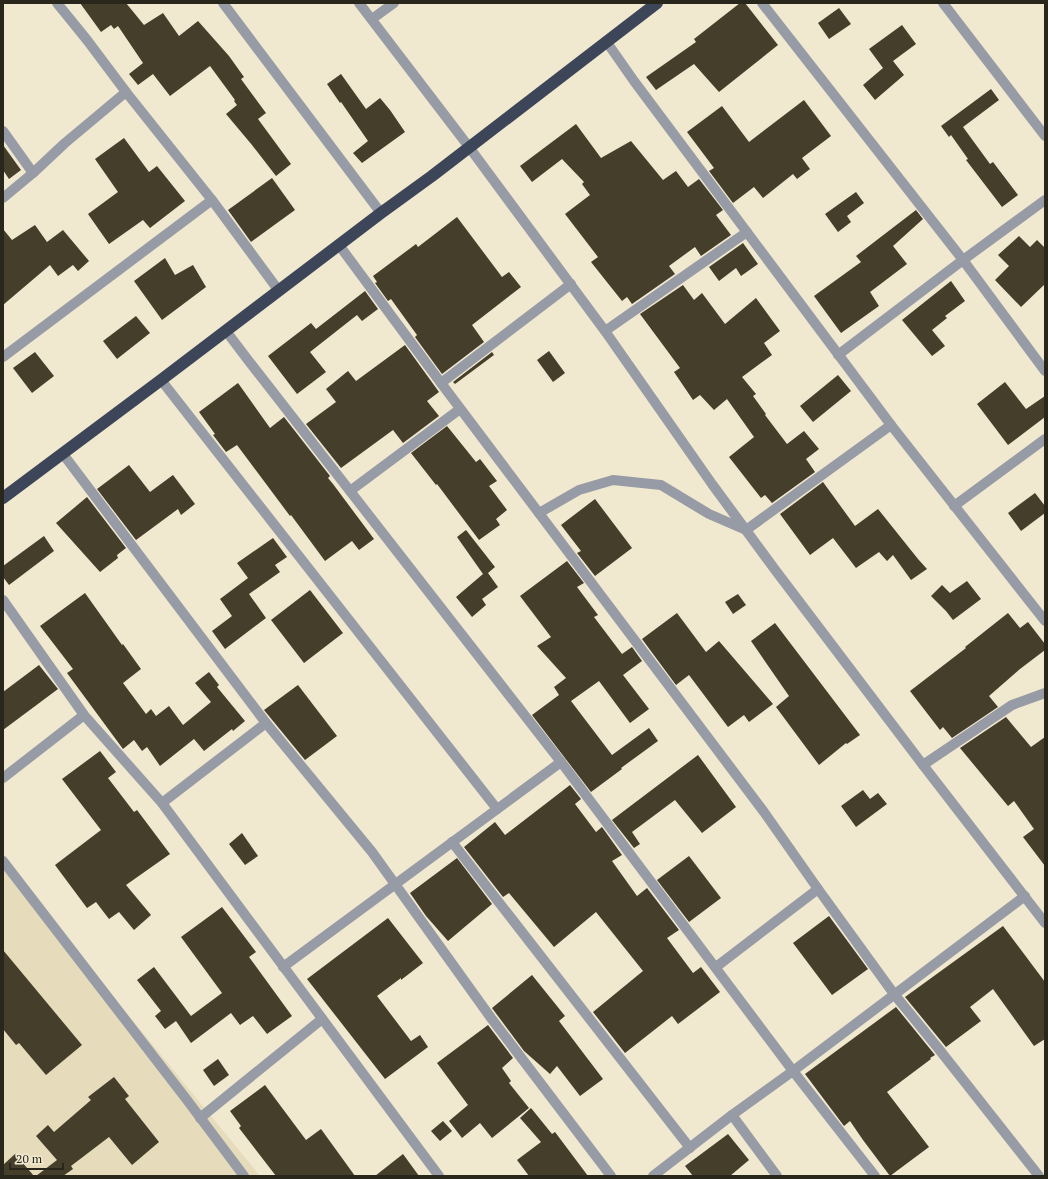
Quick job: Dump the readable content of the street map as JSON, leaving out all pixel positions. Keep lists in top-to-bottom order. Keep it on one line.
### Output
{"scale_bar":"20 m"}
